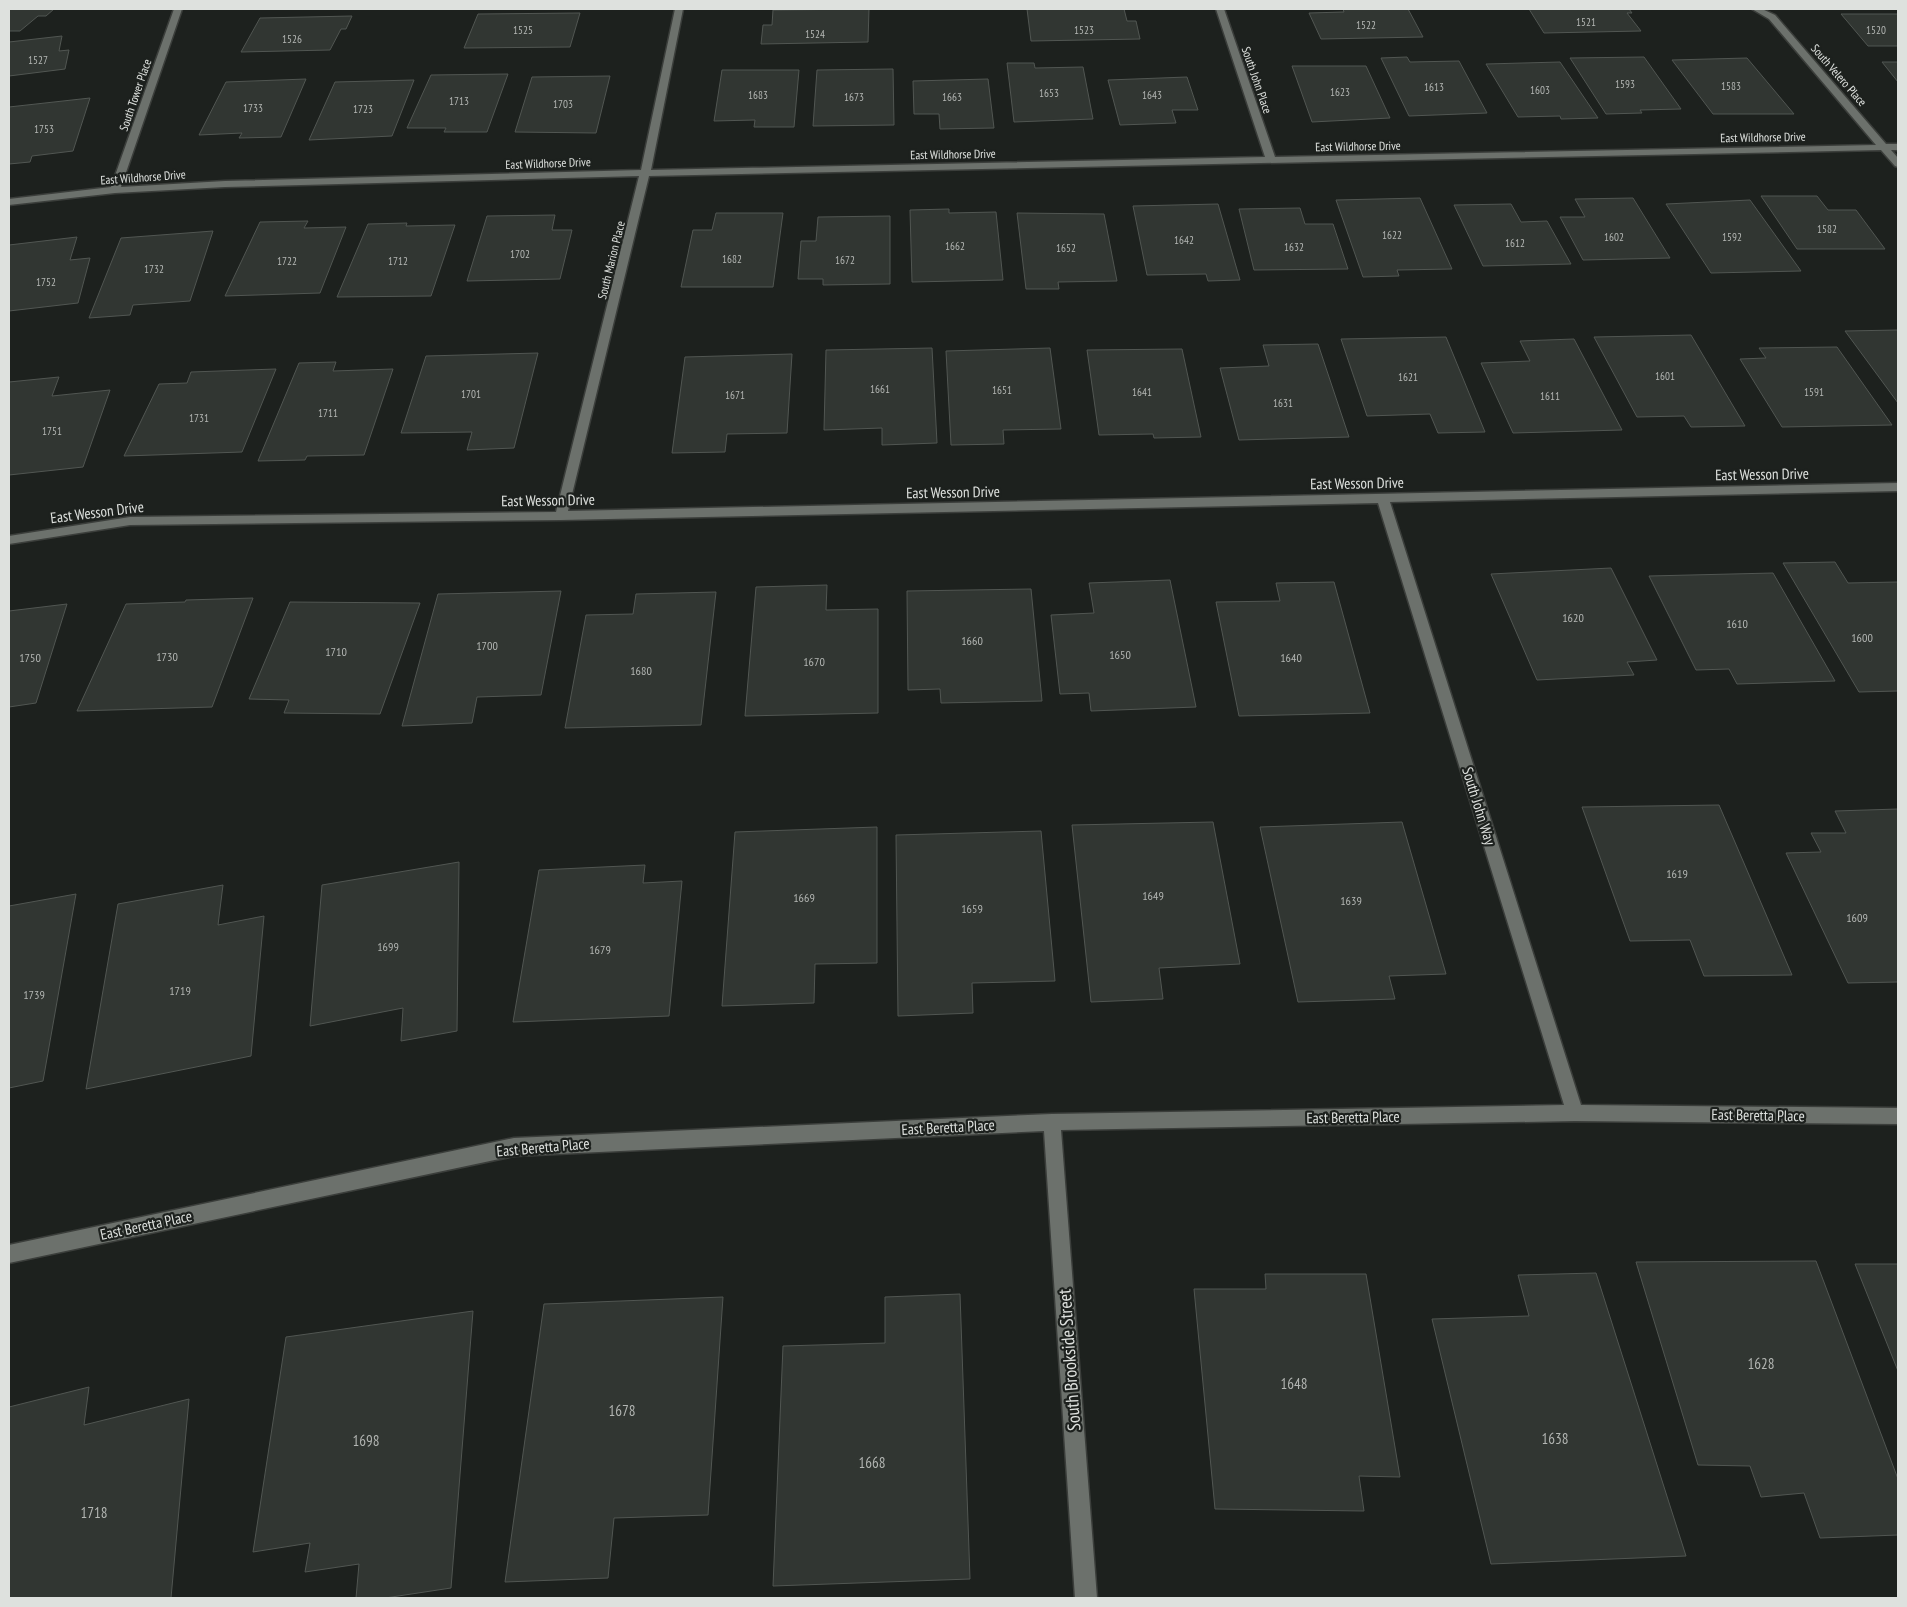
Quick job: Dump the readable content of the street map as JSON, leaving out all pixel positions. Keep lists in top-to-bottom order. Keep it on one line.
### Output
{"streets":{"street":["South Velero Place","South John Place","South Tower Place","East Wildhorse Drive","South Marion Place","East Wesson Drive","South John Way","East Beretta Place","South Brookside Street"]},"crossings":[["South Velero Place","East Wildhorse Drive"],["South John Place","East Wildhorse Drive"],["South Tower Place","East Wildhorse Drive"],["East Wildhorse Drive","South Marion Place"],["South Marion Place","East Wesson Drive"],["East Wesson Drive","South John Way"],["South John Way","East Beretta Place"],["East Beretta Place","South Brookside Street"]],"house_numbers":["1521","1522","1525","1523","1520","1524","1526","1527","1593","1583","1613","1603","1623","1653","1683","1643","1673","1663","1713","1703","1733","1723","1753","1582","1622","1602","1592","1642","1612","1662","1632","1652","1702","1682","1672","1722","1712","1732","1752","1601","1621","1661","1651","1641","1591","1701","1671","1611","1631","1711","1731","1751","1620","1610","1600","1660","1700","1710","1650","1730","1750","1640","1670","1680","1619","1649","1669","1639","1659","1609","1699","1679","1719","1739","1628","1648","1678","1638","1698","1668","1718"]}
